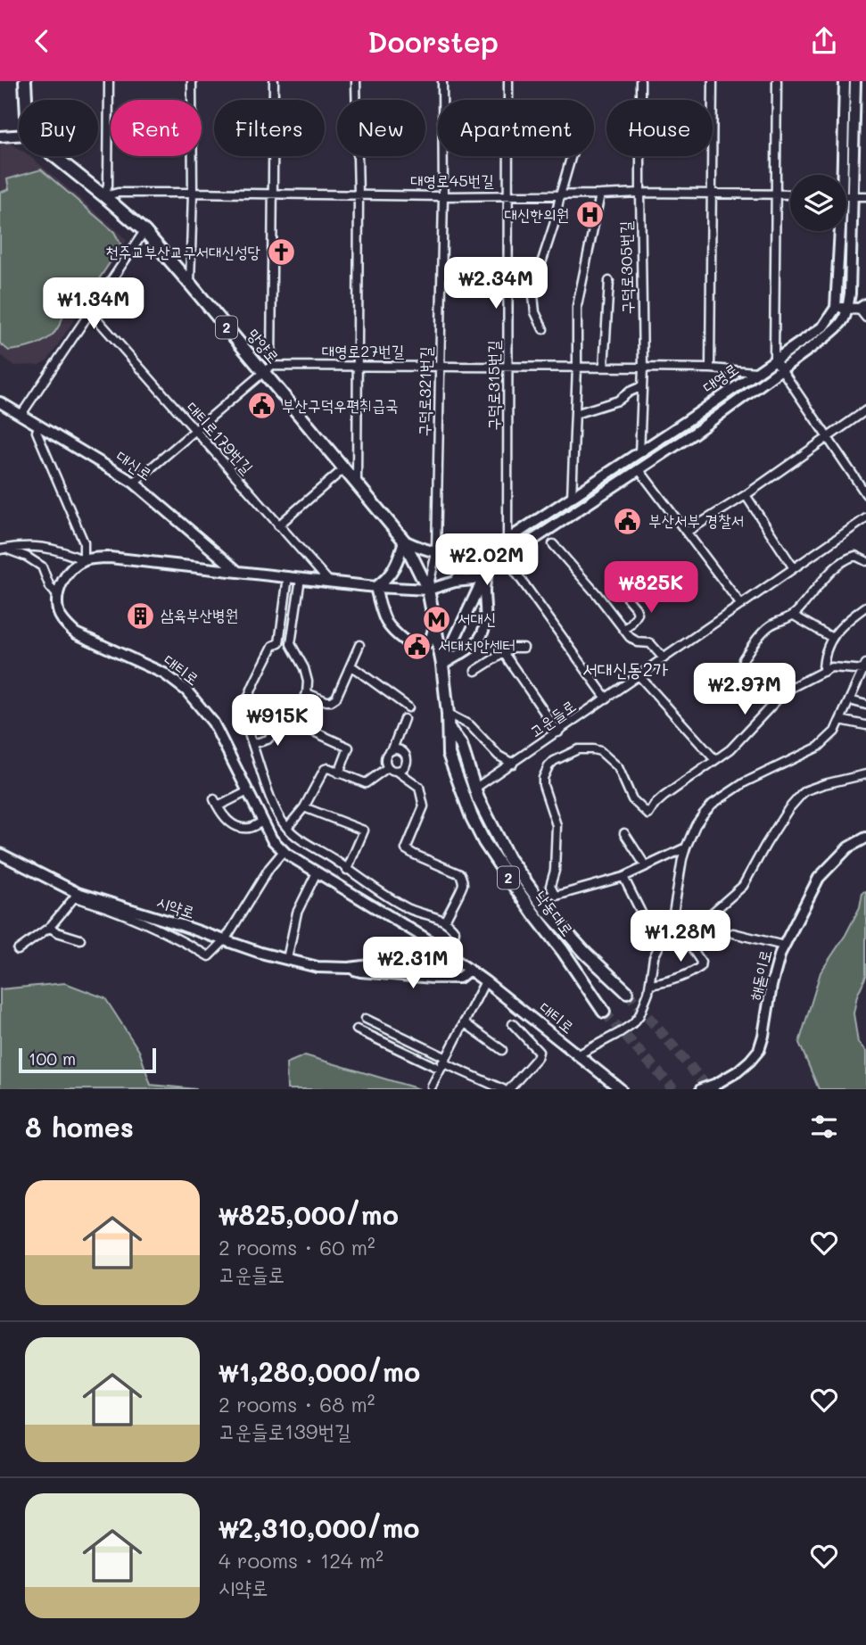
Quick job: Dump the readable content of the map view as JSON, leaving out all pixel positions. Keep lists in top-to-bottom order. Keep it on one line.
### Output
{"streets":{"main road":["2","망양로","대영로","대신로","대티로","시약로","낙동대로","해돋이로"],"street":["대영로45번길","구덕로305번길","대영로27번길","구덕로315번길","구덕로321번길","대티로179번길","고운들로"]},"crossings":[["대영로45번길","구덕로305번길"],["대영로45번길","망양로"],["대영로45번길","구덕로315번길"],["대영로45번길","구덕로321번길"],["구덕로305번길","대영로27번길"],["구덕로305번길","대영로"],["망양로","대영로27번길"],["망양로","대영로"],["망양로","구덕로321번길"],["망양로","낙동대로"],["대영로27번길","대영로"],["대영로27번길","구덕로315번길"],["대영로27번길","구덕로321번길"],["대영로","구덕로315번길"],["대영로","구덕로321번길"],["대영로","낙동대로"],["구덕로321번길","낙동대로"],["대티로","시약로"],["고운들로","낙동대로"]],"districts":["서대신동2가"],"places":{"hospital":["대신한의원"],"church":["천주교부산교구서대신성당"],"public building":["부산구덕우편취급국","부산서부 경찰서","서대치안센터"],"building":["삼육부산병원"],"metro station":["서대신"]},"scale_bar":"100 m","page":{"header":"Doorstep","chip":["Buy","Rent","Filters","New","Apartment","House"],"price":["₩2.34M","₩1.34M","₩2.02M","₩825K","₩2.97M","₩915K","₩1.28M","₩2.31M"],"scale":"100 m","heading":"8 homes","list":[{"name":"₩825,000/mo","note":"2 rooms · 60 m² · 고운들로"},{"name":"₩1,280,000/mo","note":"2 rooms · 68 m² · 고운들로139번길"},{"name":"₩2,310,000/mo","note":"4 rooms · 124 m² · 시약로"}]}}
